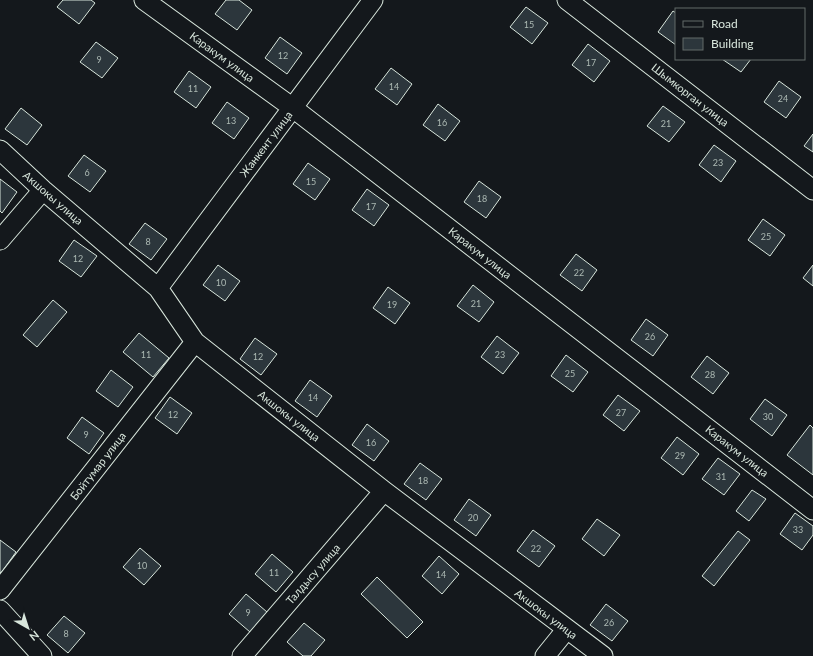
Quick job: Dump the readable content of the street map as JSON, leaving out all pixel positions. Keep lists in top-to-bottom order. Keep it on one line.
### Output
{"streets":{"street":["Каракум улица","Шымкорган улица","Жанкент улица","Акшокы улица","Бойтумар улица","Талдысу улица"]},"crossings":[["Каракум улица","Жанкент улица"],["Жанкент улица","Акшокы улица"],["Акшокы улица","Бойтумар улица"],["Акшокы улица","Талдысу улица"]],"house_numbers":["15","12","9","17","14","11","24","13","16","21","23","6","15","18","17","25","8","12","22","10","21","19","26","11","23","12","25","28","14","27","12","30","9","16","29","31","18","20","33","22","10","11","14","9","26","8"],"legend":["Road","Building"],"north":"bottom right"}
